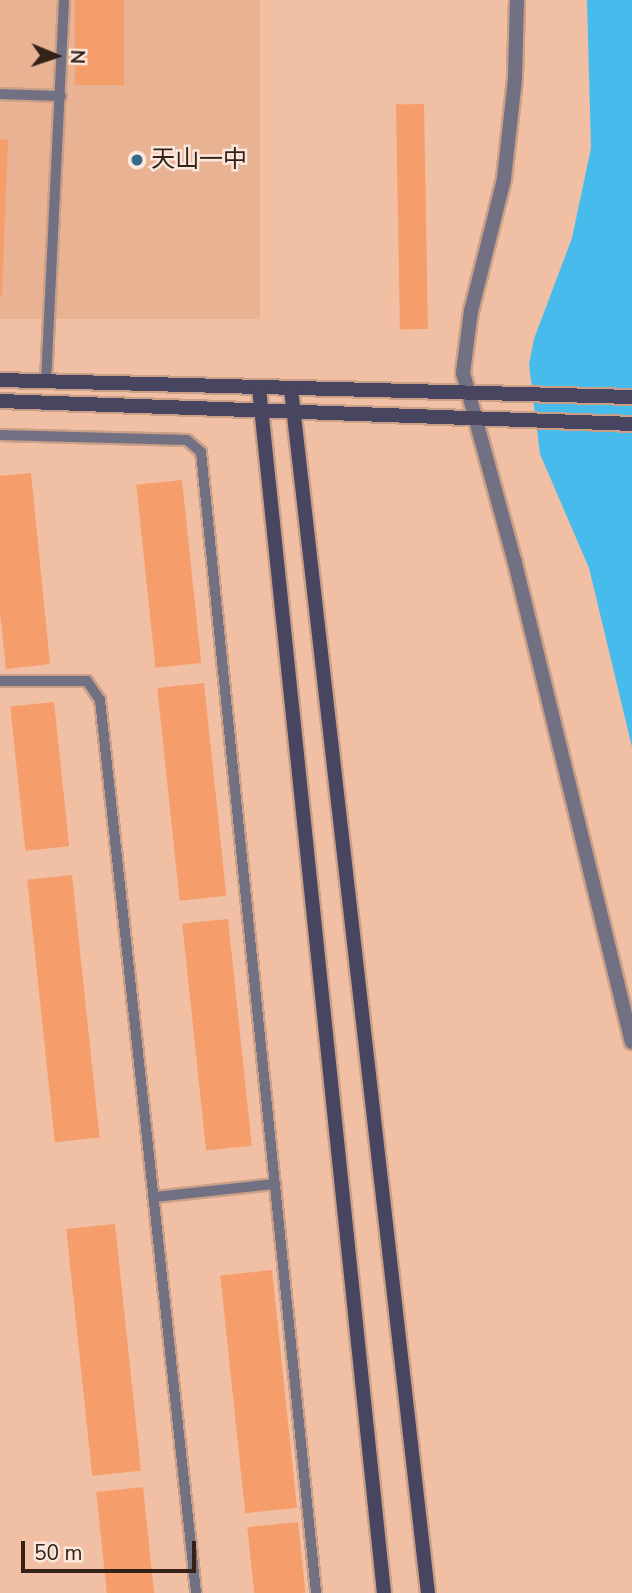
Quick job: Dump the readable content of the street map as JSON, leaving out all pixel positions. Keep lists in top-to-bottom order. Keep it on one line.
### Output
{"places":["天山一中"],"scale_bar":"50 m","north":"right"}
